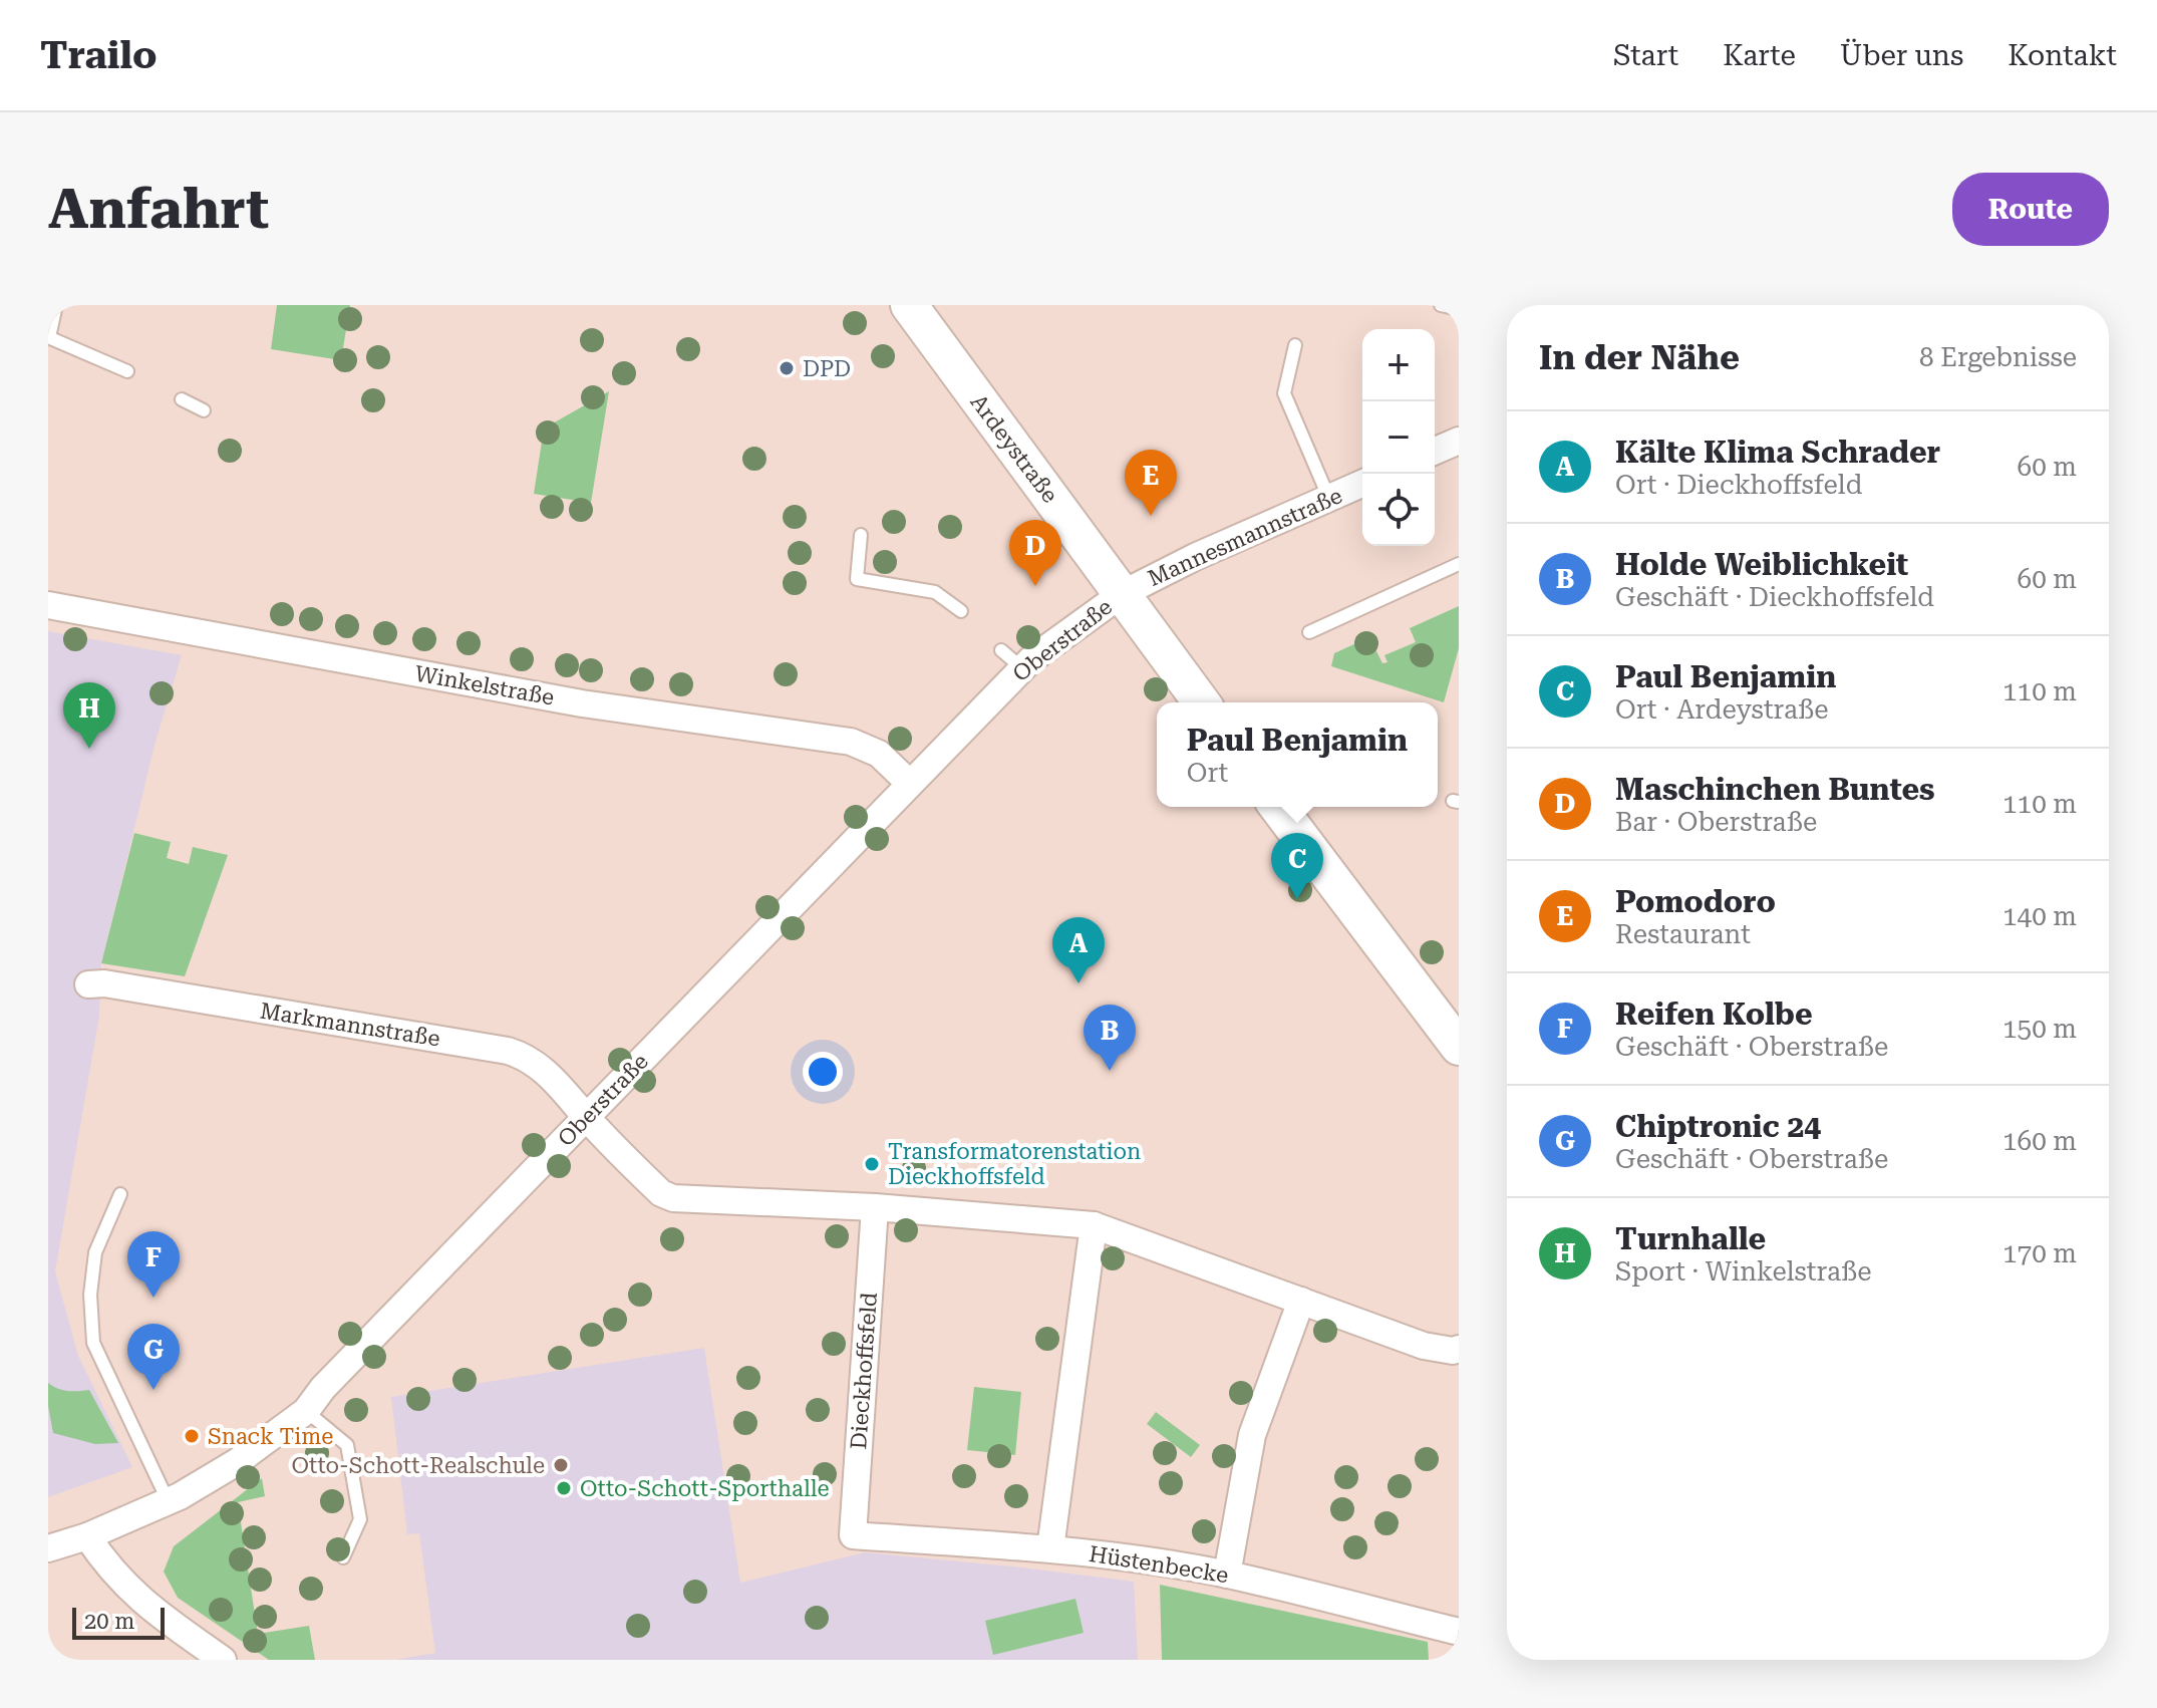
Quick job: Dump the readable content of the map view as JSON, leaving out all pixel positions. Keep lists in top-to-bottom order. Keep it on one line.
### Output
{"streets":{"main road":["Ardeystraße"],"street":["Mannesmannstraße","Oberstraße","Winkelstraße","Markmannstraße","Dieckhoffsfeld","Hüstenbecke"]},"crossings":[["Ardeystraße","Mannesmannstraße"],["Ardeystraße","Oberstraße"],["Mannesmannstraße","Oberstraße"],["Oberstraße","Winkelstraße"],["Oberstraße","Markmannstraße"],["Dieckhoffsfeld","Hüstenbecke"]],"places":["DPD","Transformatorenstation Dieckhoffsfeld","Snack Time","Otto-Schott-Realschule","Otto-Schott-Sporthalle"],"scale_bar":"20 m","page":{"header":"Trailo","nav":["Start","Karte","Über uns","Kontakt"],"buttons":"Route","title":"Anfahrt","heading":["In der Nähe","8 Ergebnisse"],"map_buttons":["+","−"],"list":[{"mark":"A","name":"Kälte Klima Schrader","note":"Ort · Dieckhoffsfeld","value":"60 m"},{"mark":"B","name":"Holde Weiblichkeit","note":"Geschäft · Dieckhoffsfeld","value":"60 m"},{"mark":"C","name":"Paul Benjamin","note":"Ort · Ardeystraße","value":"110 m"},{"mark":"D","name":"Maschinchen Buntes","note":"Bar · Oberstraße","value":"110 m"},{"mark":"E","name":"Pomodoro","note":"Restaurant","value":"140 m"},{"mark":"F","name":"Reifen Kolbe","note":"Geschäft · Oberstraße","value":"150 m"},{"mark":"G","name":"Chiptronic 24","note":"Geschäft · Oberstraße","value":"160 m"},{"mark":"H","name":"Turnhalle","note":"Sport · Winkelstraße","value":"170 m"}],"pins":["E","D","H","C","A","B","F","G"],"popup":["Paul Benjamin","Ort"],"scale":"20 m"}}
